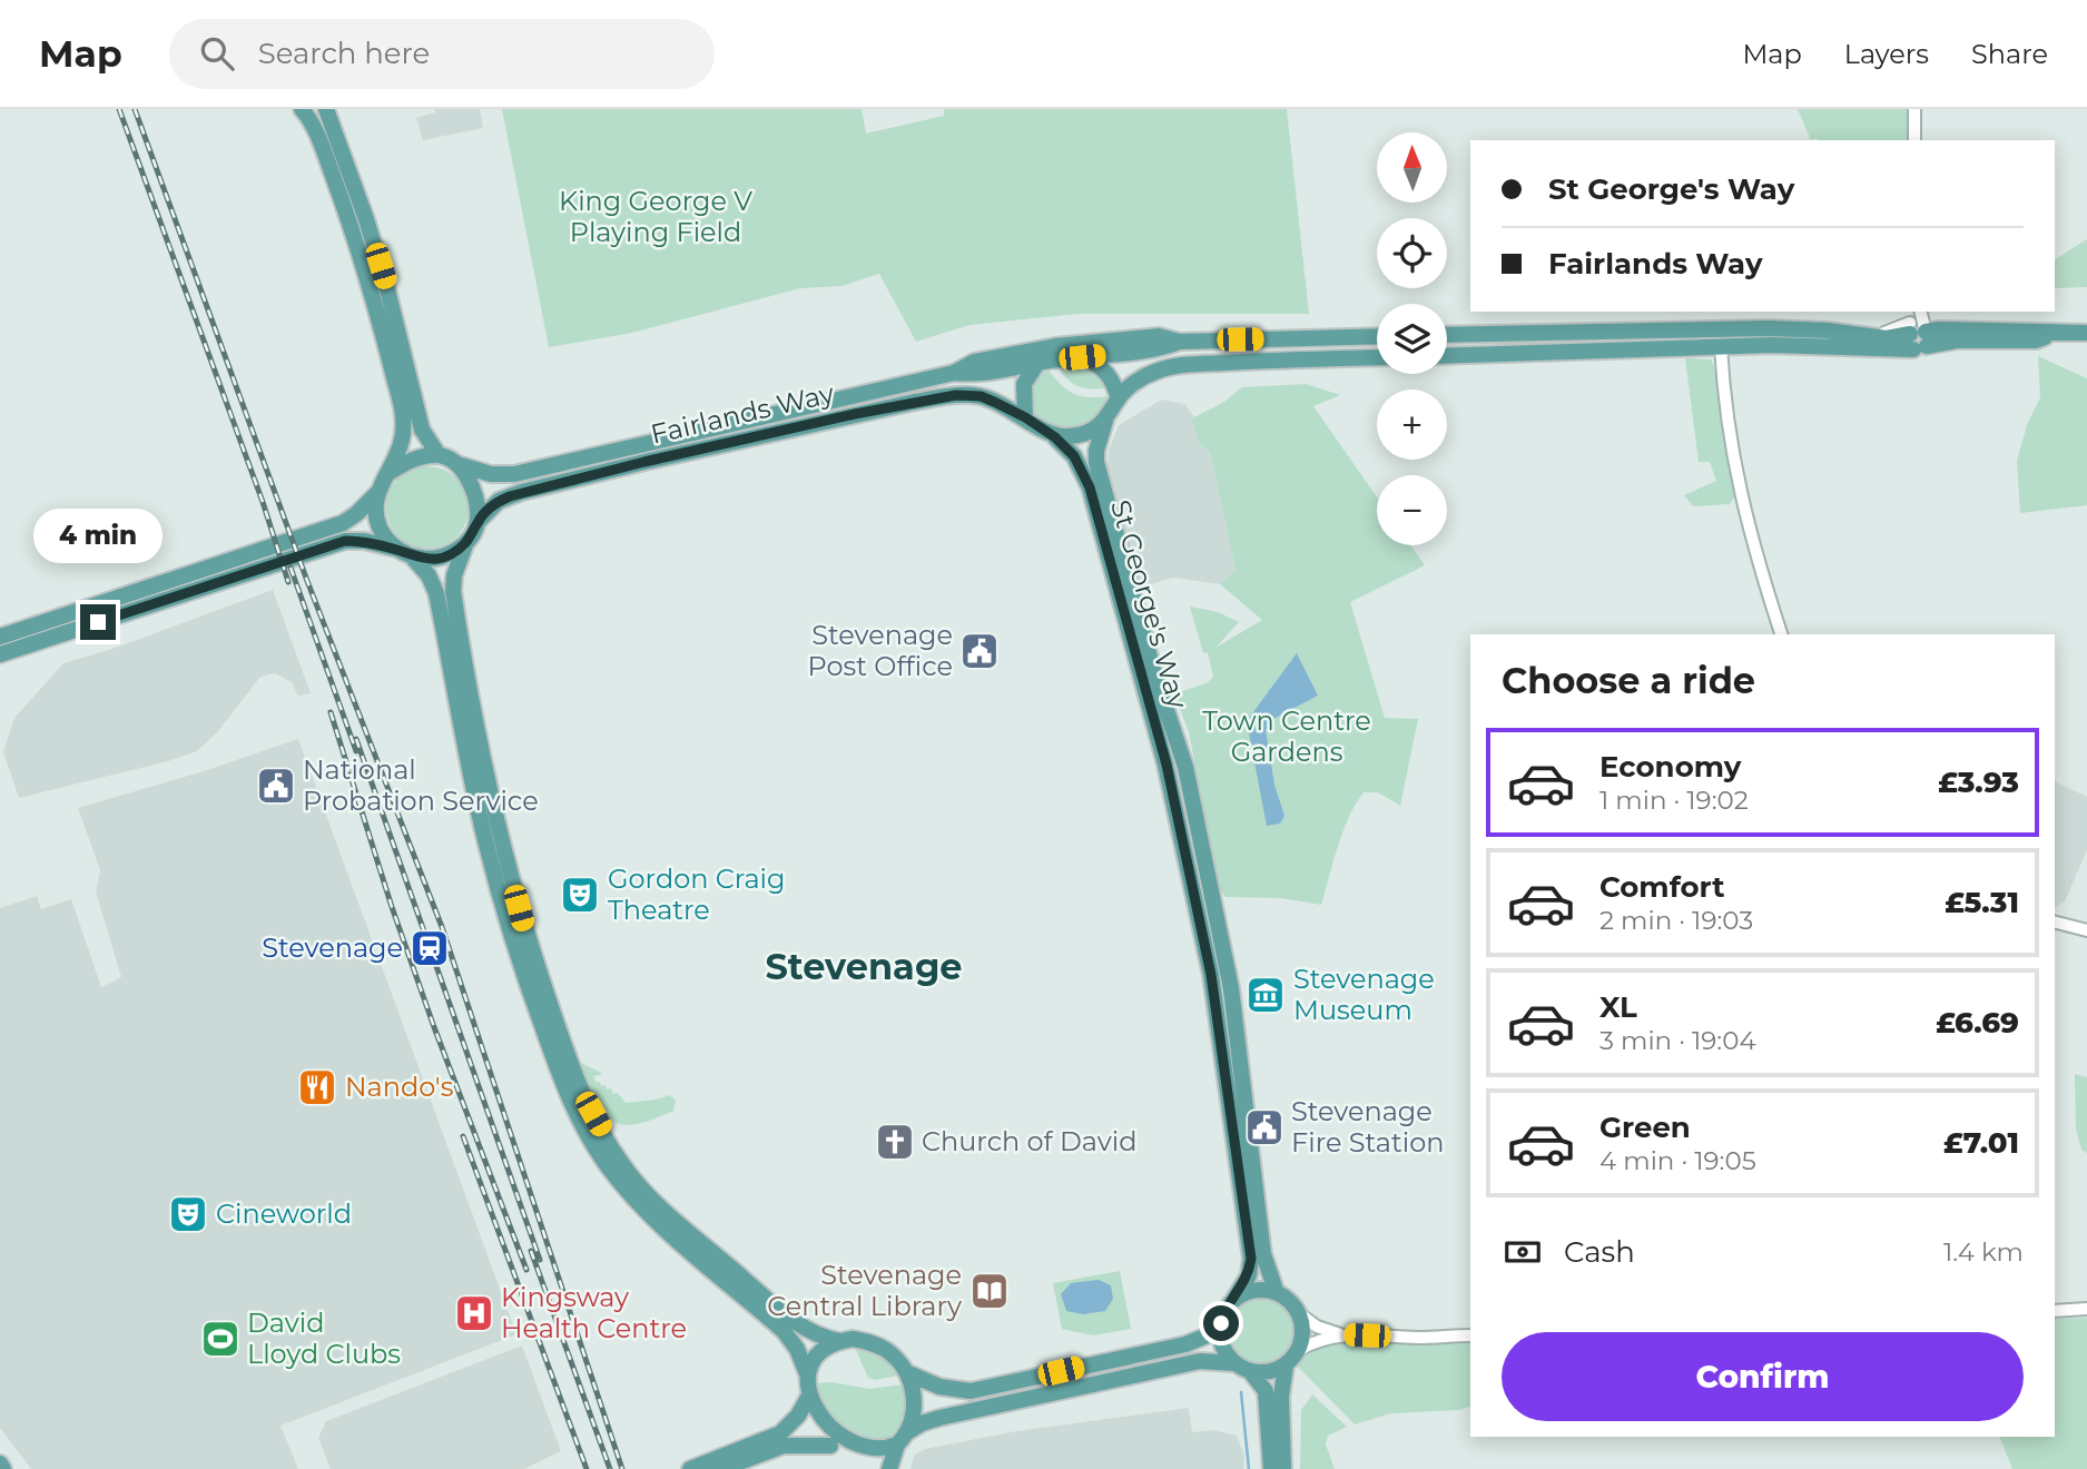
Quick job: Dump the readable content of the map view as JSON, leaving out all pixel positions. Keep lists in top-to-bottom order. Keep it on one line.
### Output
{"streets":{"main road":["Fairlands Way","St George's Way"]},"crossings":[["Fairlands Way","St George's Way"]],"districts":["Stevenage"],"parks":["King George V Playing Field","Town Centre Gardens"],"places":{"public building":["Stevenage Post Office","National Probation Service","Stevenage Fire Station"],"theatre":["Gordon Craig Theatre","Cineworld"],"station":["Stevenage"],"museum":["Stevenage Museum"],"restaurant":["Nando's"],"church":["Church of David"],"library":["Stevenage Central Library"],"hospital":["Kingsway Health Centre"],"sports":["David Lloyd Clubs"]},"north":"top","page":{"header":"Map","search":"Search here","nav":["Map","Layers","Share"],"map_buttons":["+","−"],"banner":["St George's Way","Fairlands Way"],"bubble":"4 min","heading":"Choose a ride","list":[{"name":"Economy","note":"1 min · 19:02","value":"£3.93"},{"name":"Comfort","note":"2 min · 19:03","value":"£5.31"},{"name":"XL","note":"3 min · 19:04","value":"£6.69"},{"name":"Green","note":"4 min · 19:05","value":"£7.01"}],"pay":["Cash","1.4 km"],"buttons":"Confirm"}}
